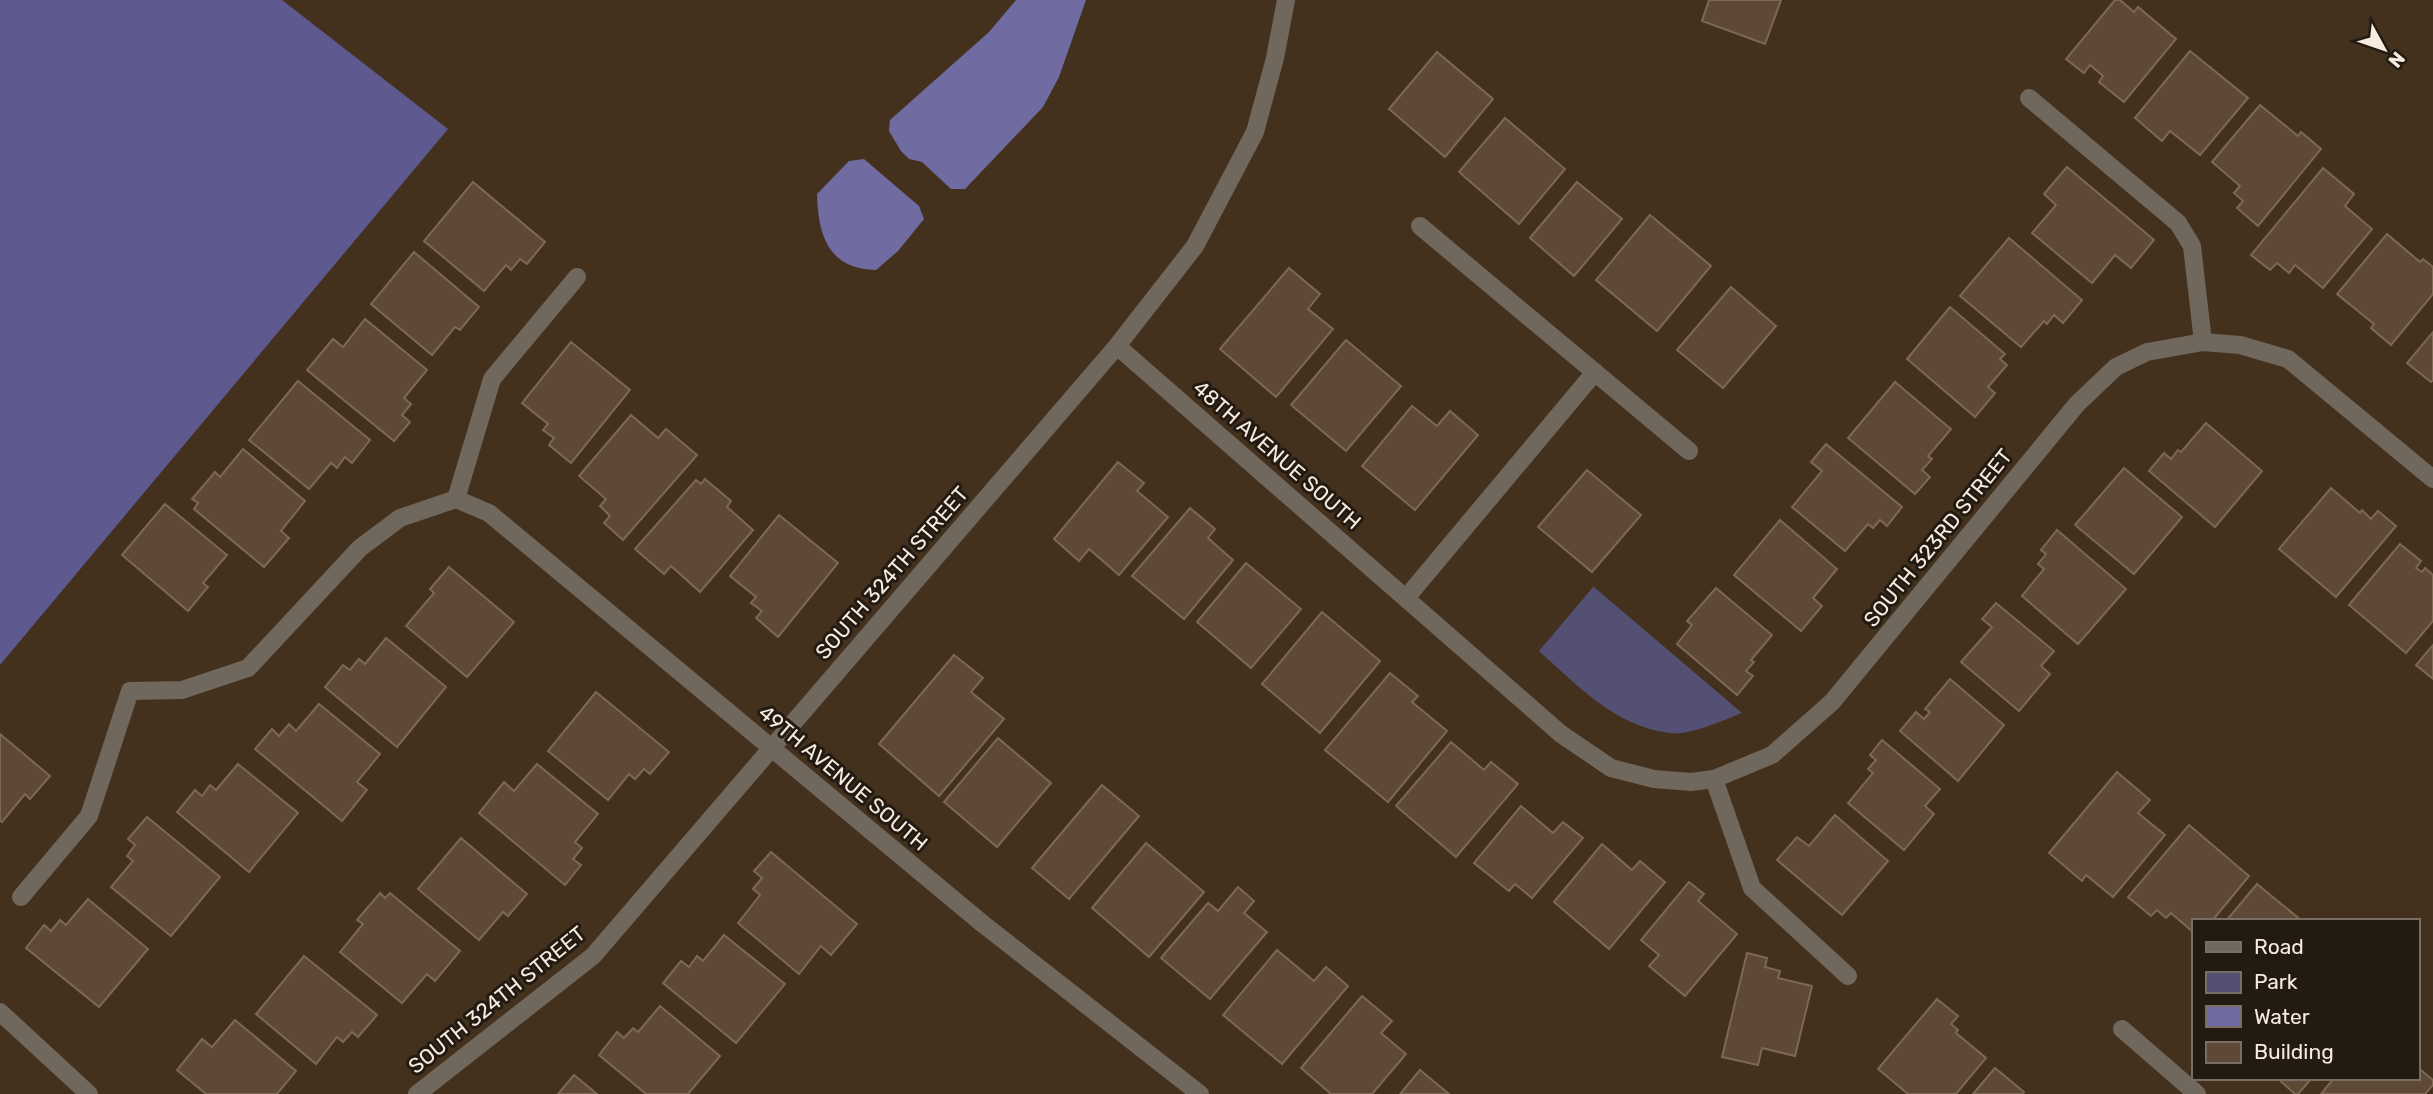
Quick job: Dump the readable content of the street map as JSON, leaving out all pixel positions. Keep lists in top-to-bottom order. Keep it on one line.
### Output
{"streets":{"street":["48TH AVENUE SOUTH","SOUTH 323RD STREET","SOUTH 324TH STREET","49TH AVENUE SOUTH"]},"crossings":[["48TH AVENUE SOUTH","SOUTH 323RD STREET"],["48TH AVENUE SOUTH","SOUTH 324TH STREET"],["SOUTH 324TH STREET","49TH AVENUE SOUTH"]],"legend":["Road","Park","Water","Building"],"north":"bottom right"}
